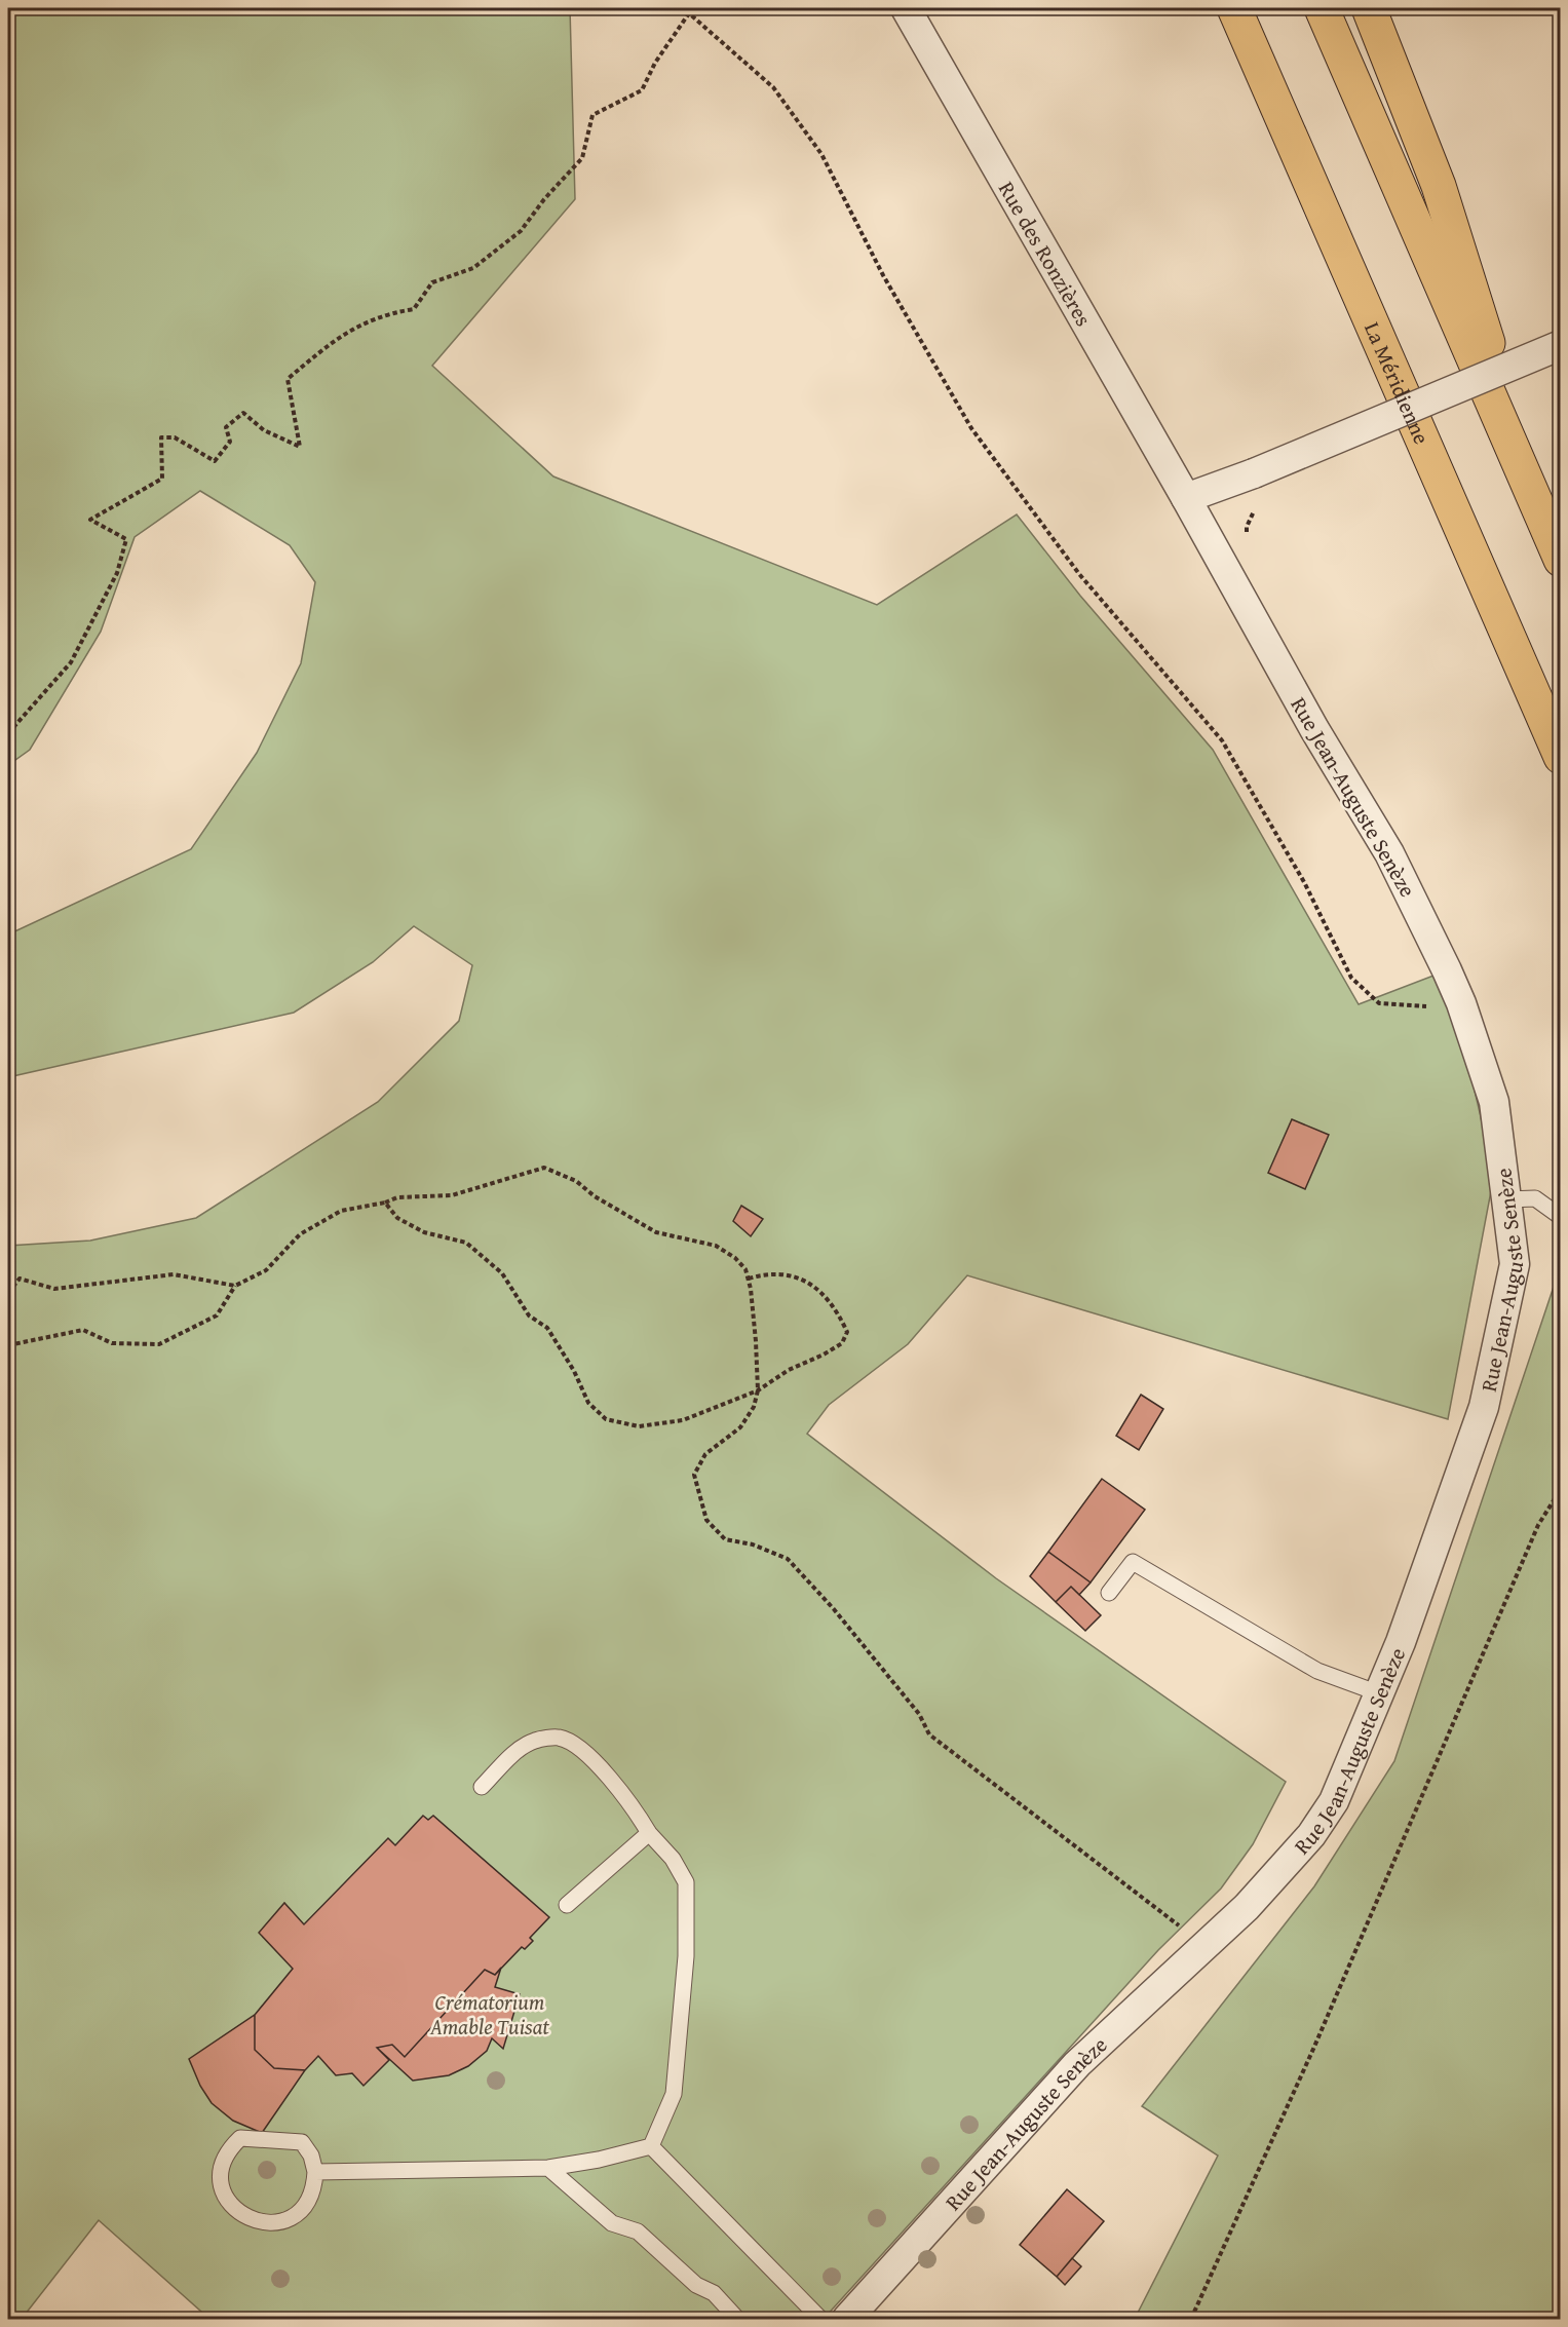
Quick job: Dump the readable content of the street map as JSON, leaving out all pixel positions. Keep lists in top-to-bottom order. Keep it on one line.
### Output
{"streets":{"highway":["La Méridienne"],"street":["Rue des Ronzières","Rue Jean-Auguste Senèze"]},"crossings":[["Rue des Ronzières","Rue Jean-Auguste Senèze"]],"parks":["Crématorium Amable Tuisat"]}
